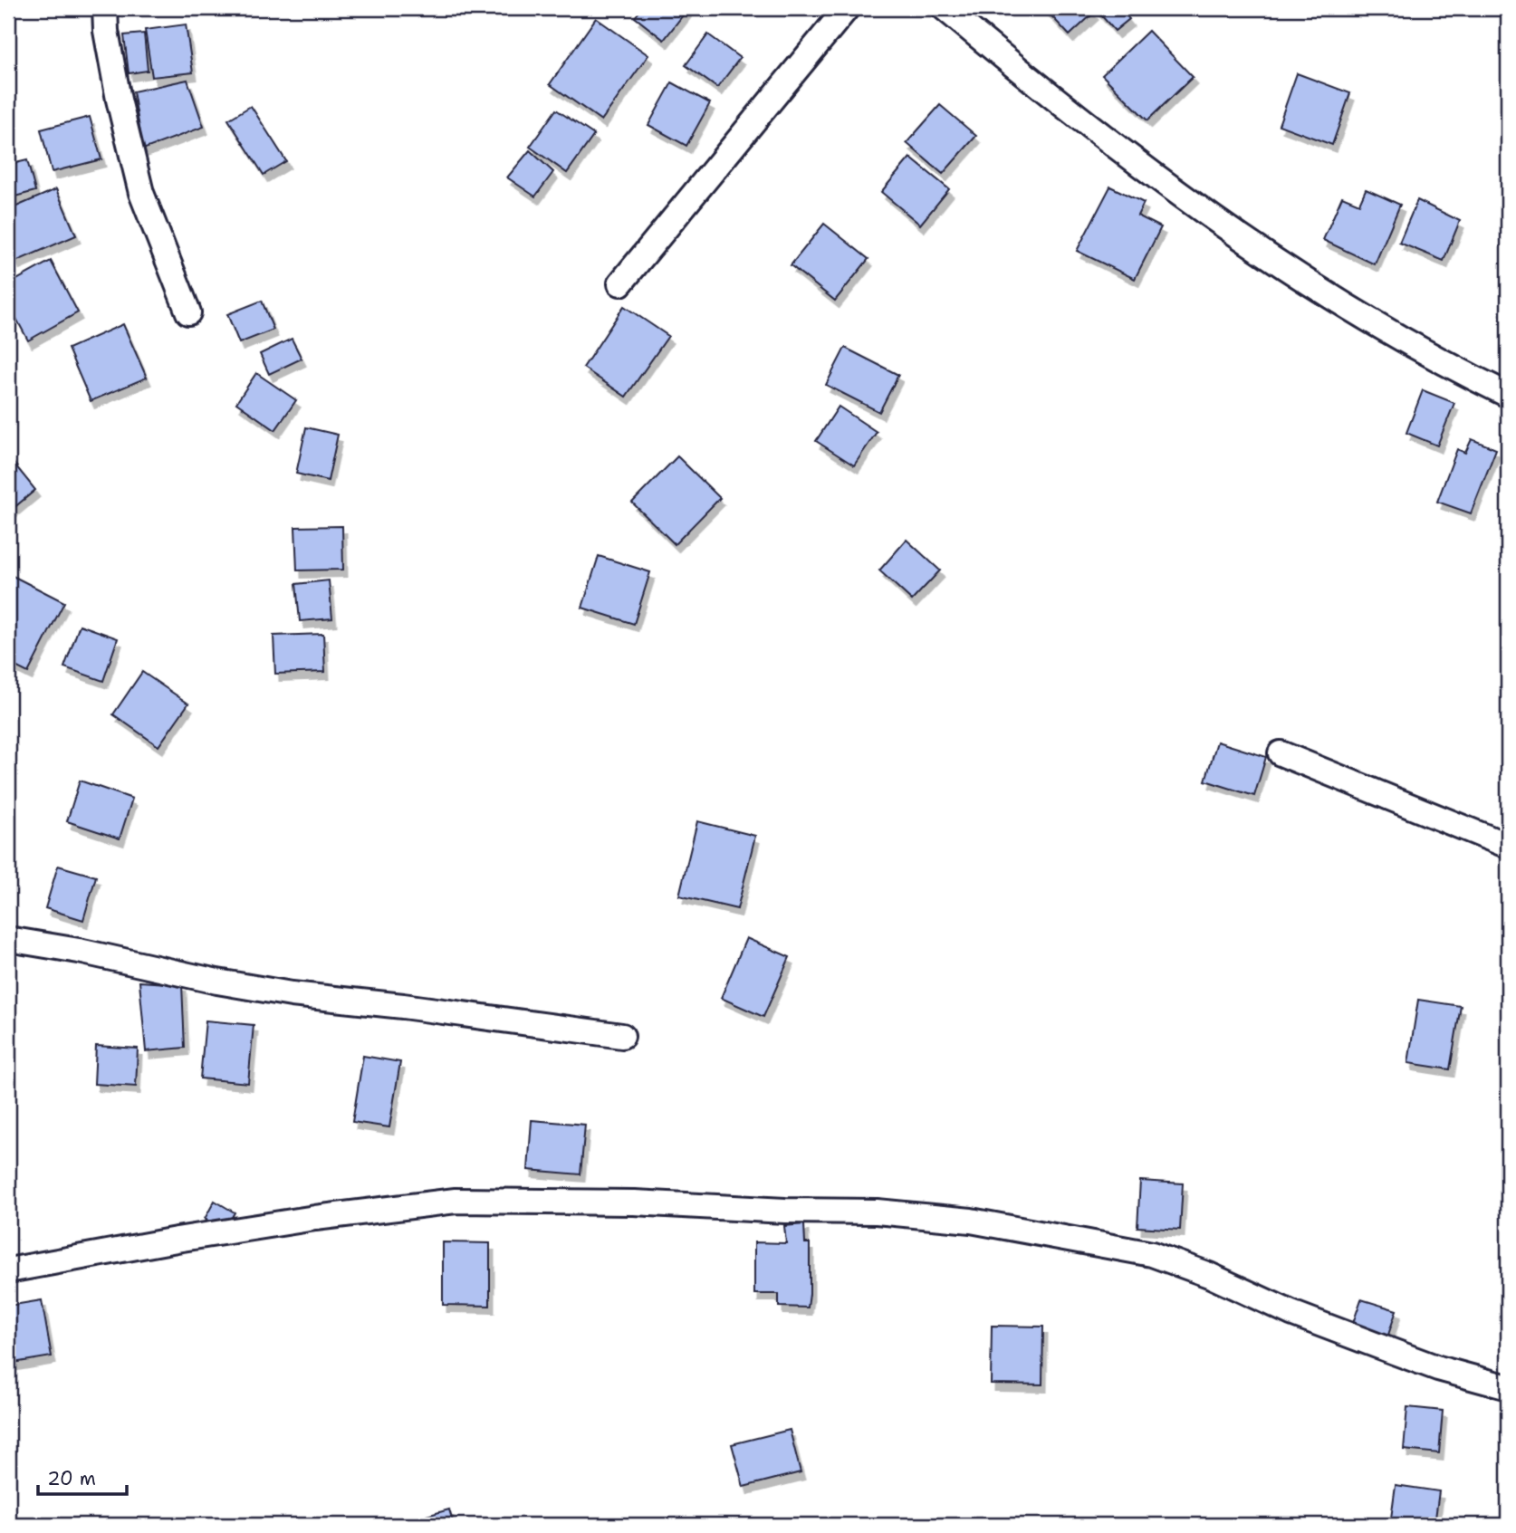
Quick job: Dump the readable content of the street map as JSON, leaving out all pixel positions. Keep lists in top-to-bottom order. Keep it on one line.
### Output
{"scale_bar":"20 m"}
